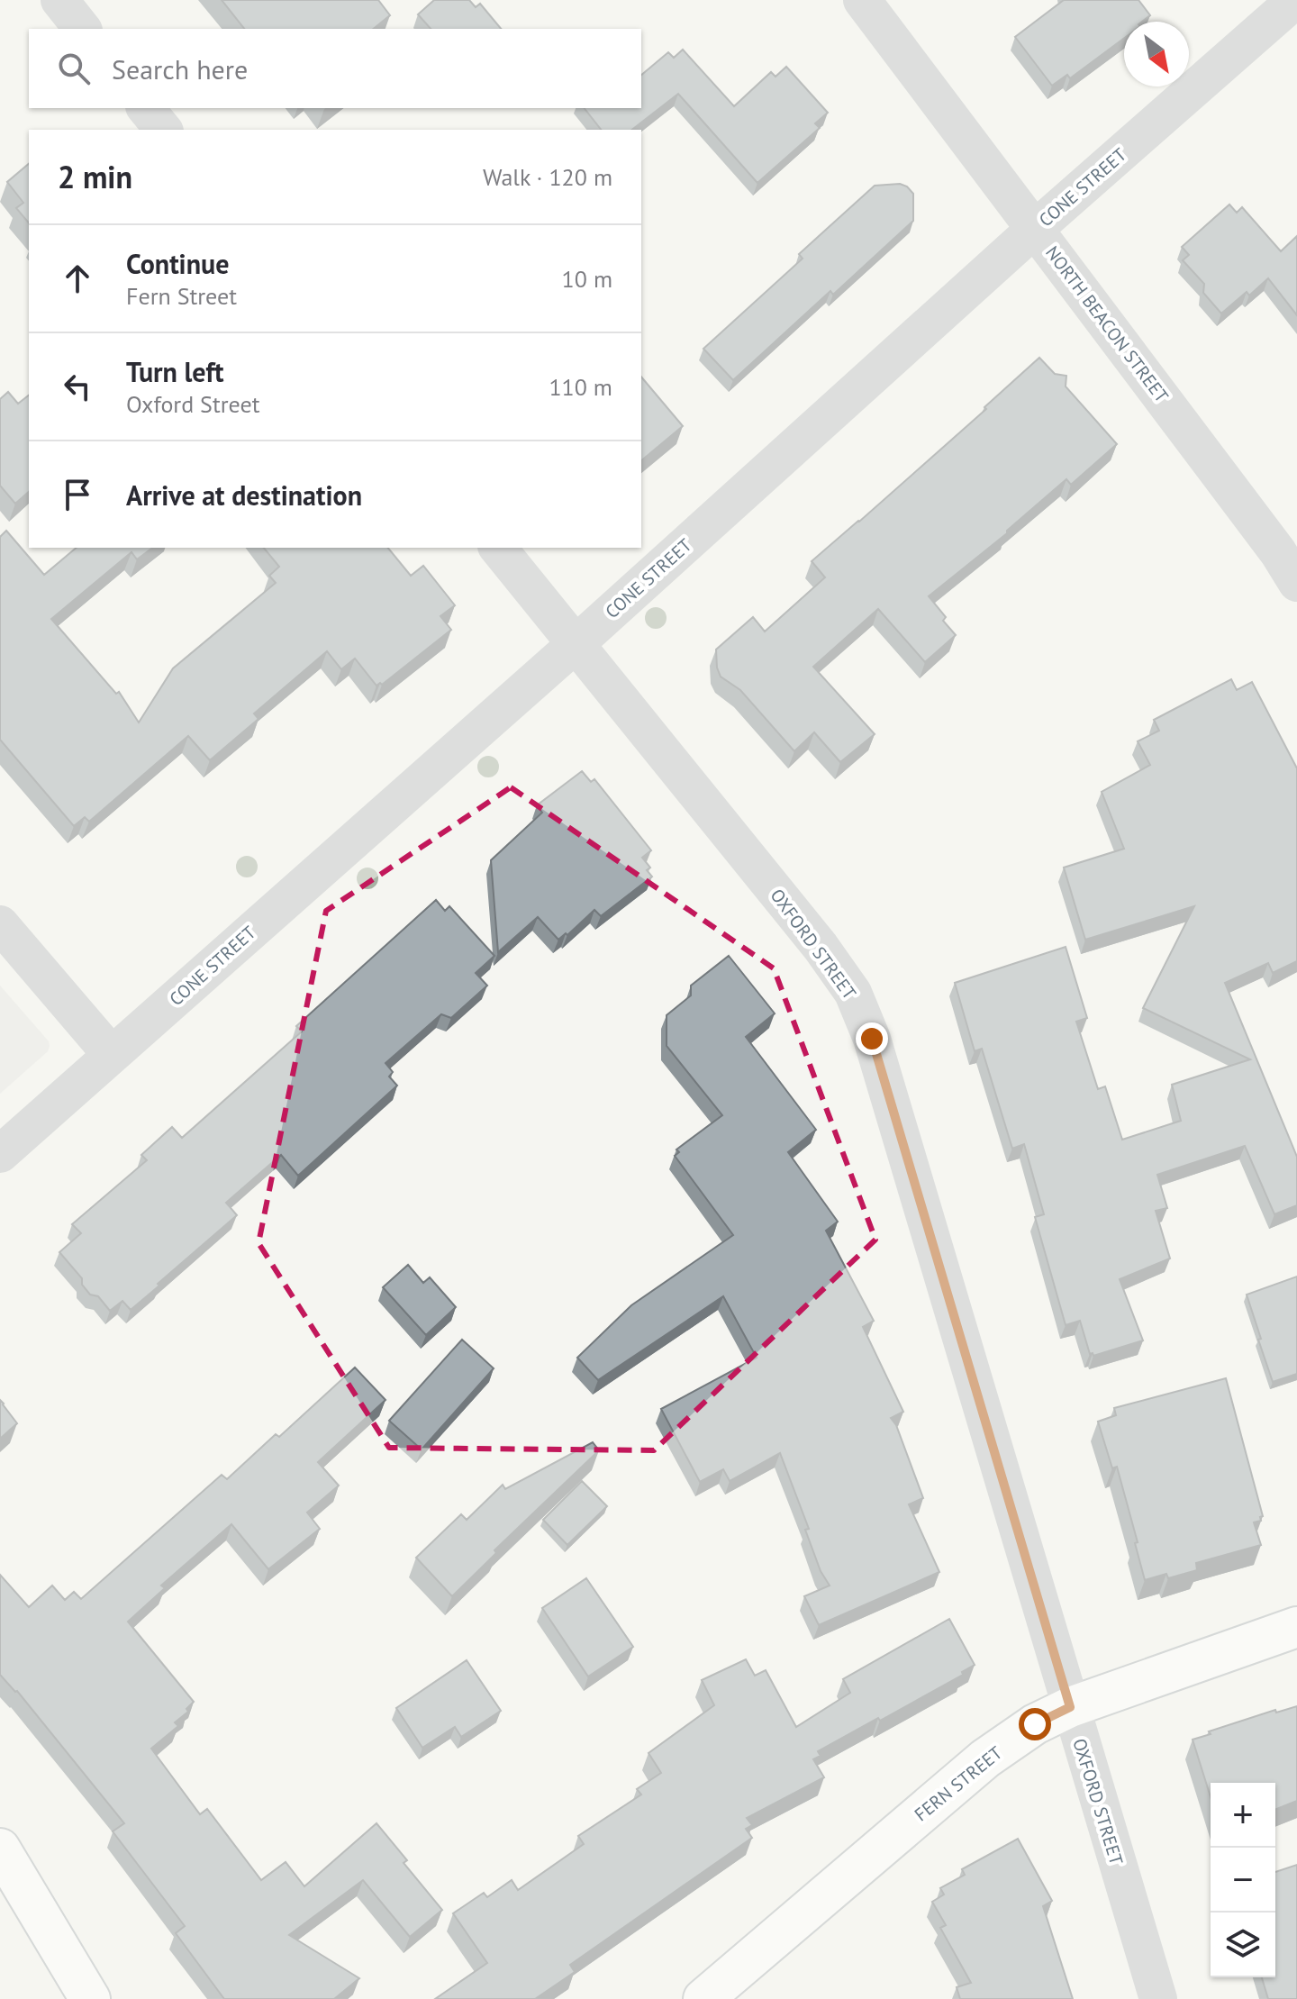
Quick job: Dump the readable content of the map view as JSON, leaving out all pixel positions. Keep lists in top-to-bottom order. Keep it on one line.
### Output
{"streets":{"street":["CONE STREET","NORTH BEACON STREET","OXFORD STREET","FERN STREET"]},"crossings":[["CONE STREET","NORTH BEACON STREET"],["CONE STREET","OXFORD STREET"],["OXFORD STREET","FERN STREET"]],"north":"bottom right","page":{"search":"Search here","heading":["2 min","Walk · 120 m"],"list":[["Continue","Fern Street","10 m"],["Turn left","Oxford Street","110 m"],"Arrive at destination"],"map_buttons":["+","−"]}}
